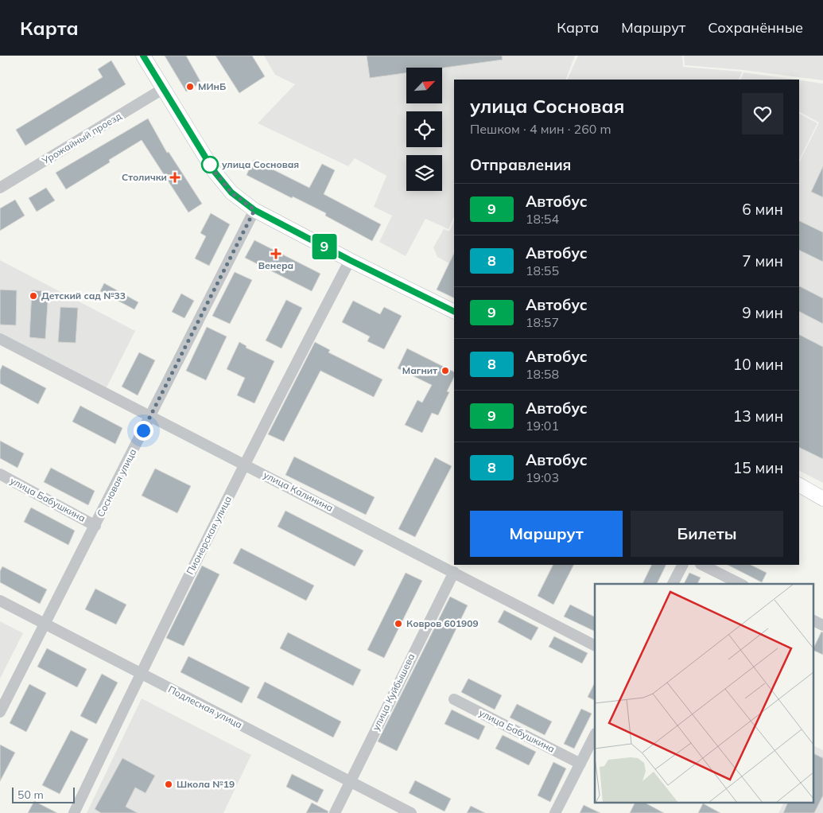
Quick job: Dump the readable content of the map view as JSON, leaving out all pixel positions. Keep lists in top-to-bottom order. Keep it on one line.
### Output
{"streets":{"street":["Урожайный проезд","Сосновая улица","улица Калинина","улица Бабушкина","Пионерская улица","улица Куйбышева","Подлесная улица"]},"crossings":[["Сосновая улица","улица Калинина"],["Сосновая улица","улица Бабушкина"],["Сосновая улица","Подлесная улица"],["улица Калинина","Пионерская улица"],["улица Калинина","улица Куйбышева"],["Пионерская улица","Подлесная улица"],["улица Куйбышева","Подлесная улица"]],"places":{"other":["МИнБ","улица Сосновая","Детский сад №33","Магнит","Ковров 601909","Школа №19"],"health":["Столички","Венера"]},"lines":["bus line 9"],"scale_bar":"50 m","north":"top right","page":{"header":"Карта","nav":["Карта","Маршрут","Сохранённые"],"on_map":"9","heading":[["улица Сосновая","Пешком · 4 мин · 260 m"],"Отправления"],"list":[{"mark":"9","name":"Автобус","note":"18:54","value":"6 мин"},{"mark":"8","name":"Автобус","note":"18:55","value":"7 мин"},{"mark":"9","name":"Автобус","note":"18:57","value":"9 мин"},{"mark":"8","name":"Автобус","note":"18:58","value":"10 мин"},{"mark":"9","name":"Автобус","note":"19:01","value":"13 мин"},{"mark":"8","name":"Автобус","note":"19:03","value":"15 мин"}],"buttons":["Маршрут","Билеты"],"scale":"50 m"}}
